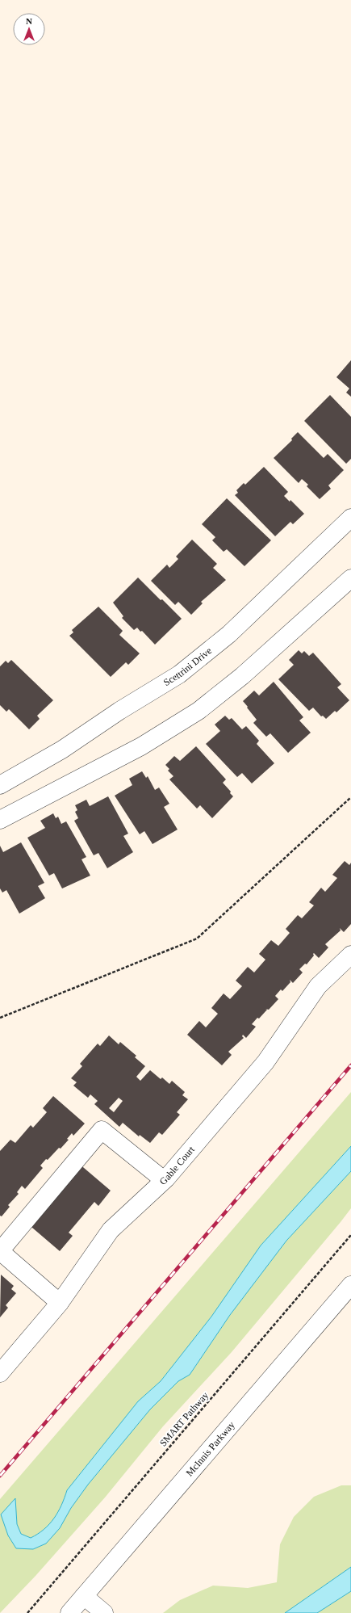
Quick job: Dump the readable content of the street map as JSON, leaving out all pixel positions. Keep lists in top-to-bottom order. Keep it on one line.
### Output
{"streets":{"street":["Scettrini Drive","Gable Court","McInnis Parkway"],"path":["SMART Pathway"]},"north":"top"}
